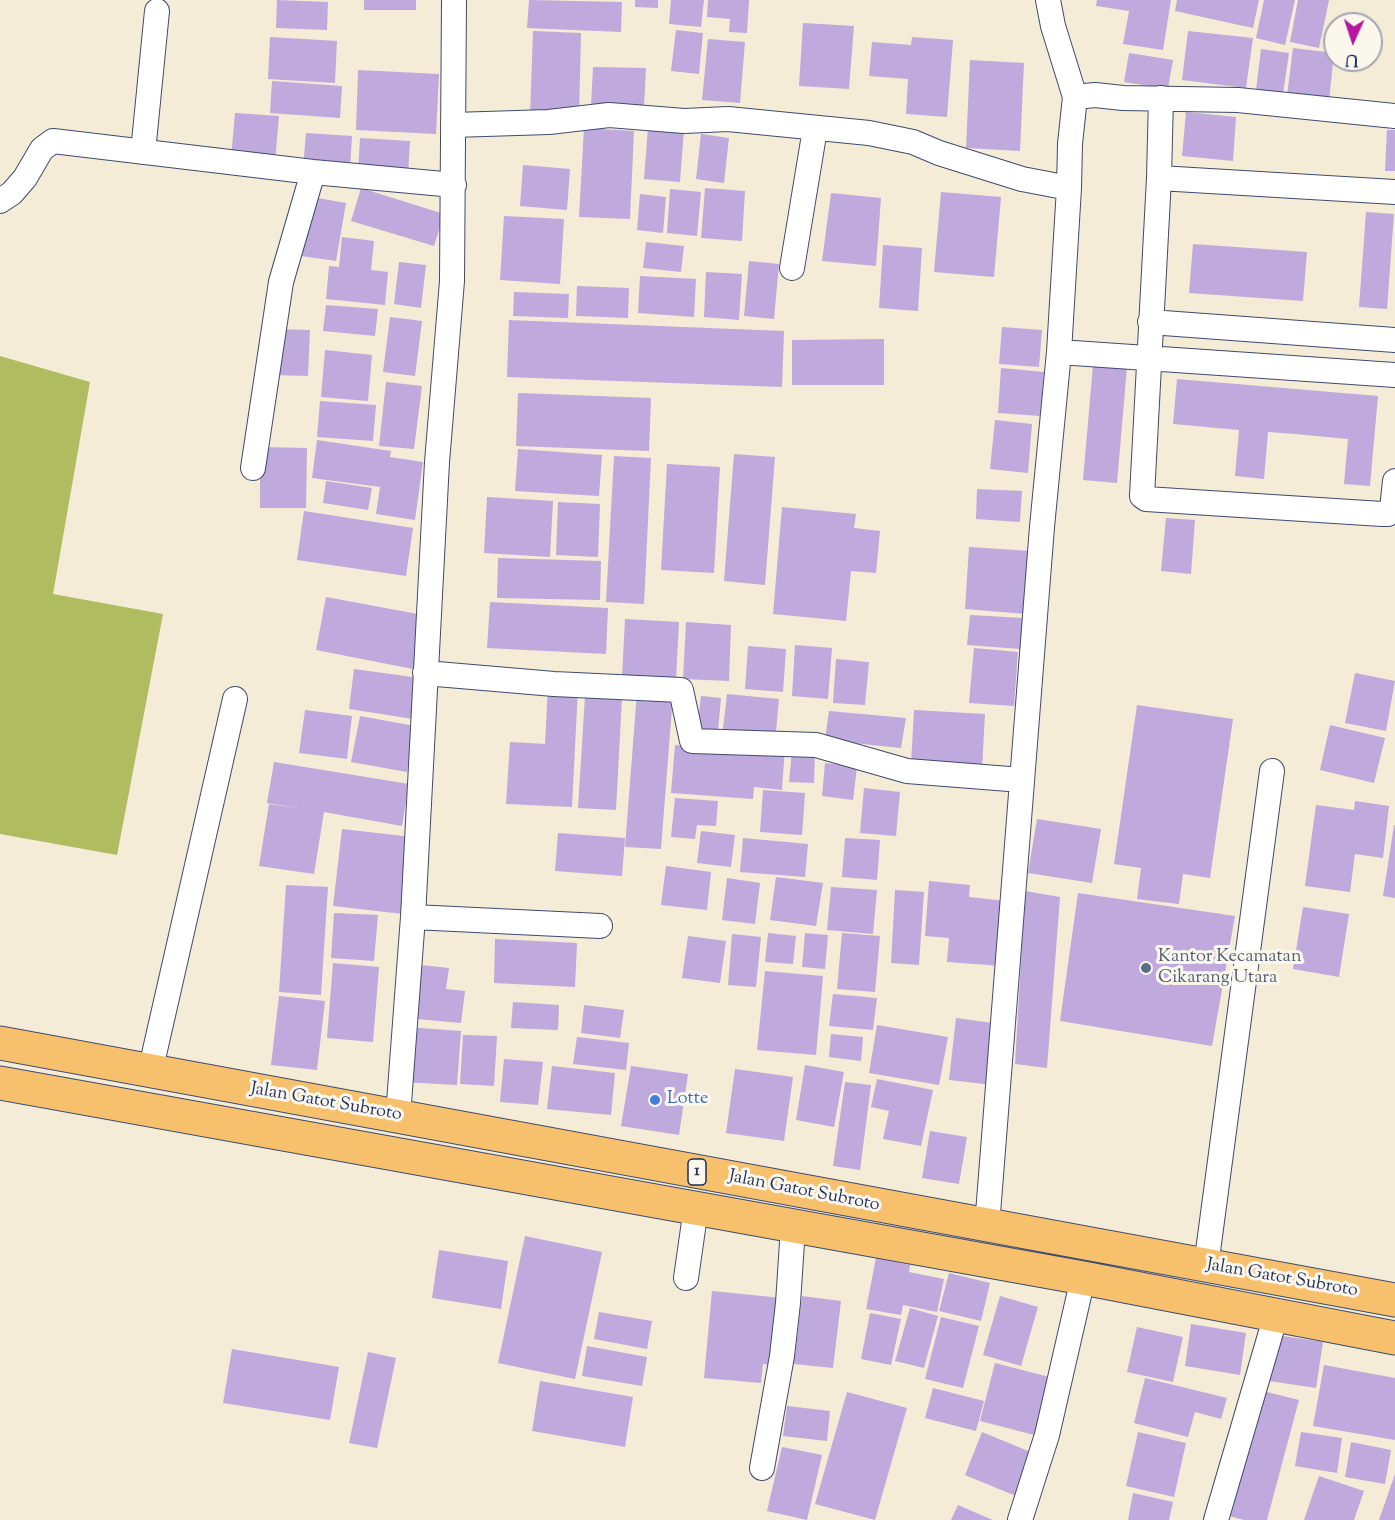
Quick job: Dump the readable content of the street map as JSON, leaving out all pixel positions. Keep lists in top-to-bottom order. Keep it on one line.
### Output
{"streets":{"highway":["Jalan Gatot Subroto","1"]},"places":["Kantor Kecamatan Cikarang Utara","Lotte"],"north":"bottom"}
